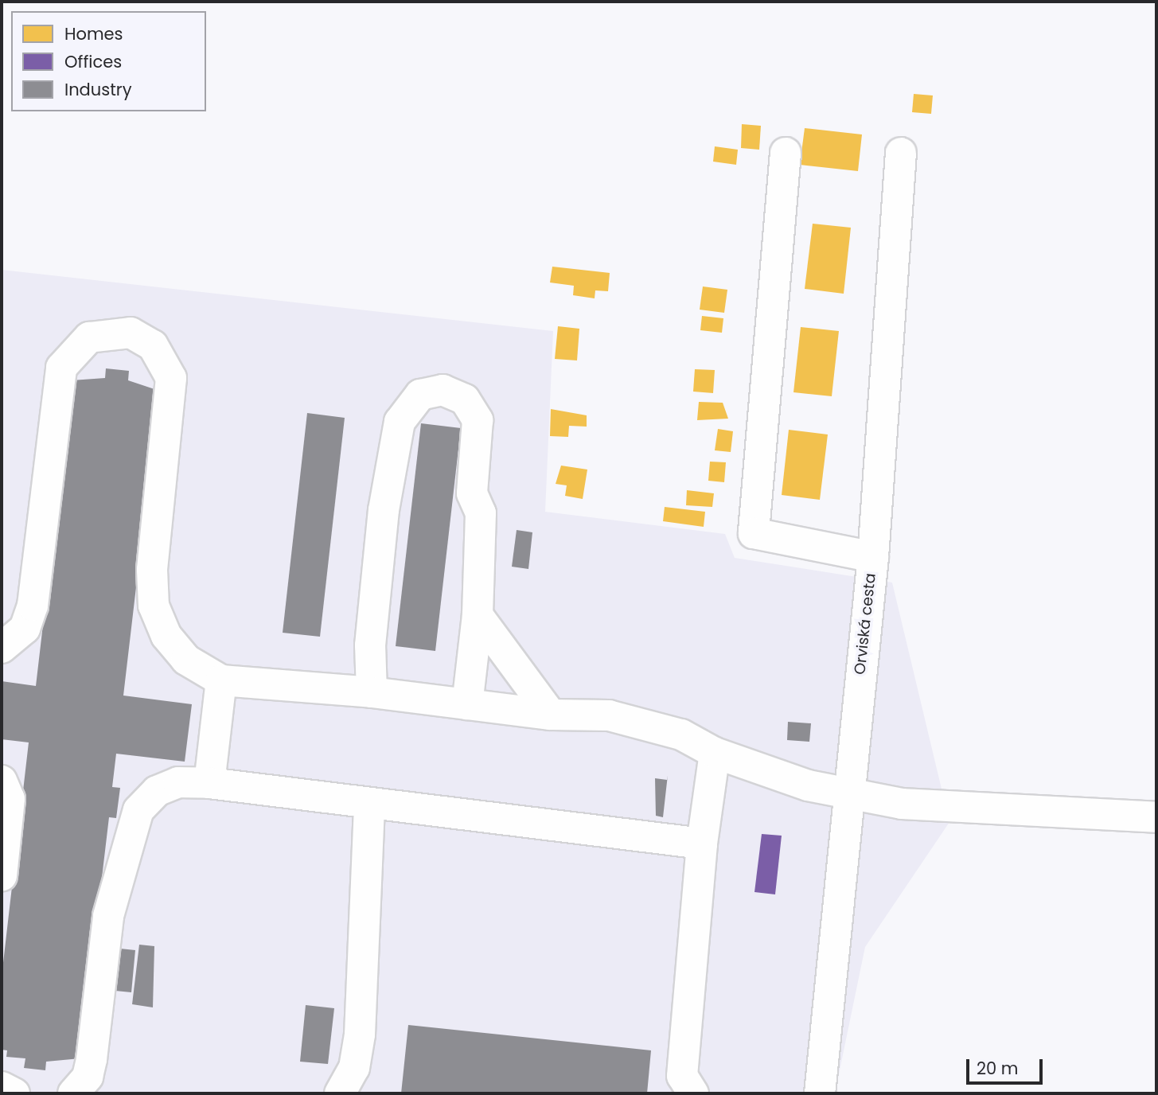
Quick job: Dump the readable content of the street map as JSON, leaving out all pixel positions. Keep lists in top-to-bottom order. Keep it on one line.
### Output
{"streets":{"street":["Orviská cesta"]},"legend":["Homes","Offices","Industry"],"scale_bar":"20 m"}
